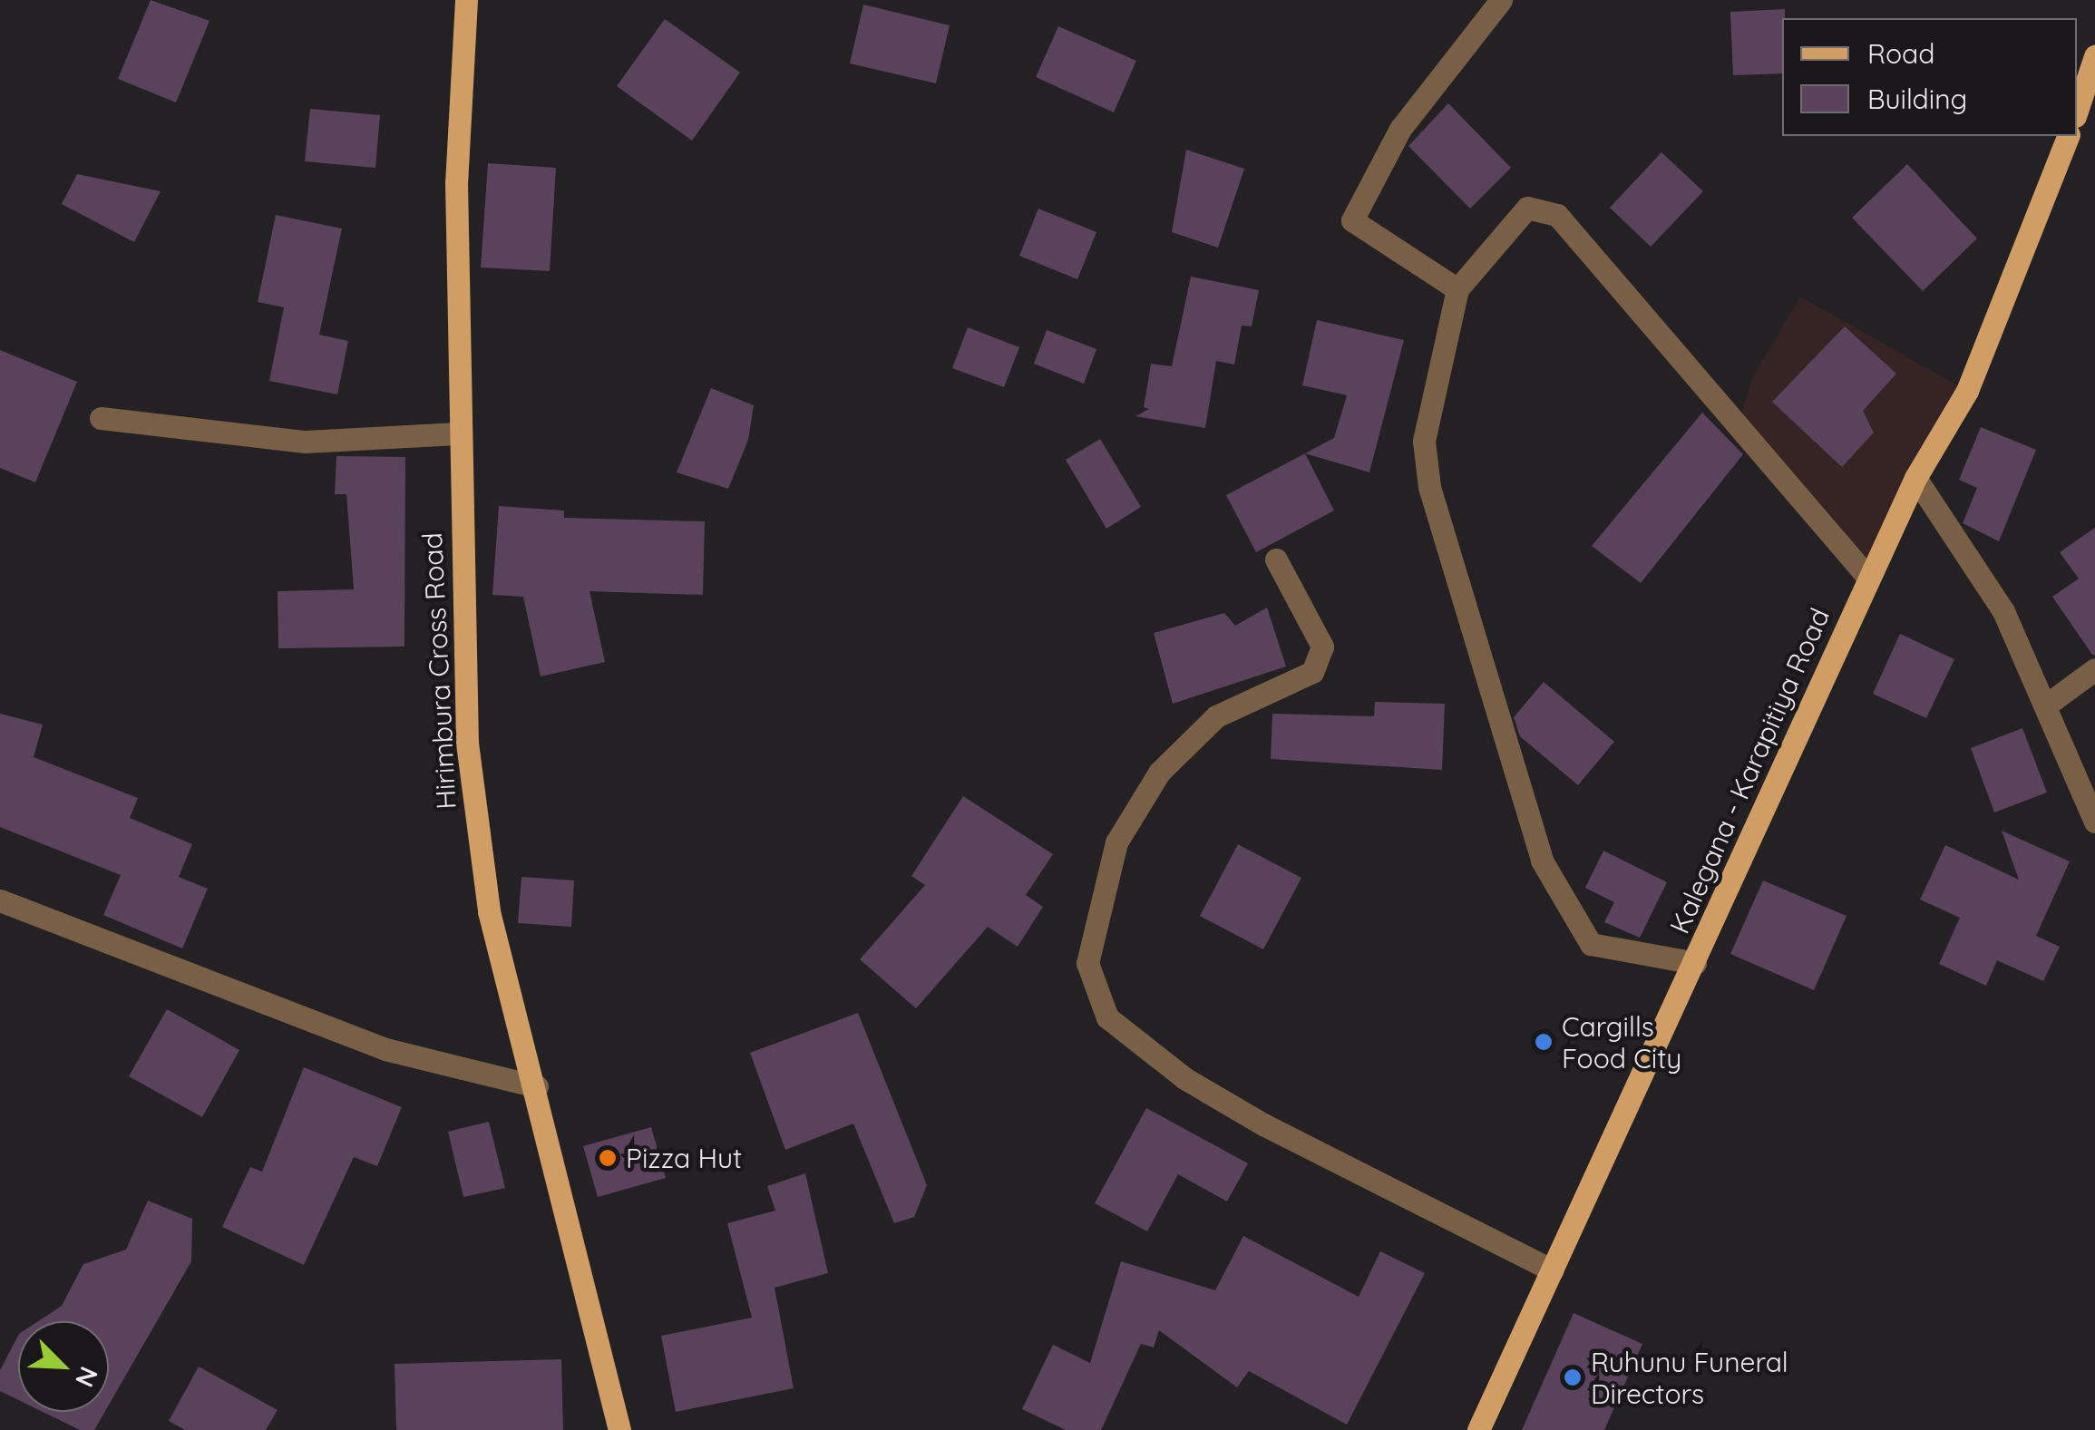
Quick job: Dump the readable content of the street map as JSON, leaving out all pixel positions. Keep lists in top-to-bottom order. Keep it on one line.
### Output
{"streets":{"main road":["Hirimbura Cross Road","Kalegana - Karapitiya Road"]},"places":["Cargills Food City","Pizza Hut","Ruhunu Funeral Directors"],"legend":["Road","Building"],"north":"bottom right"}
